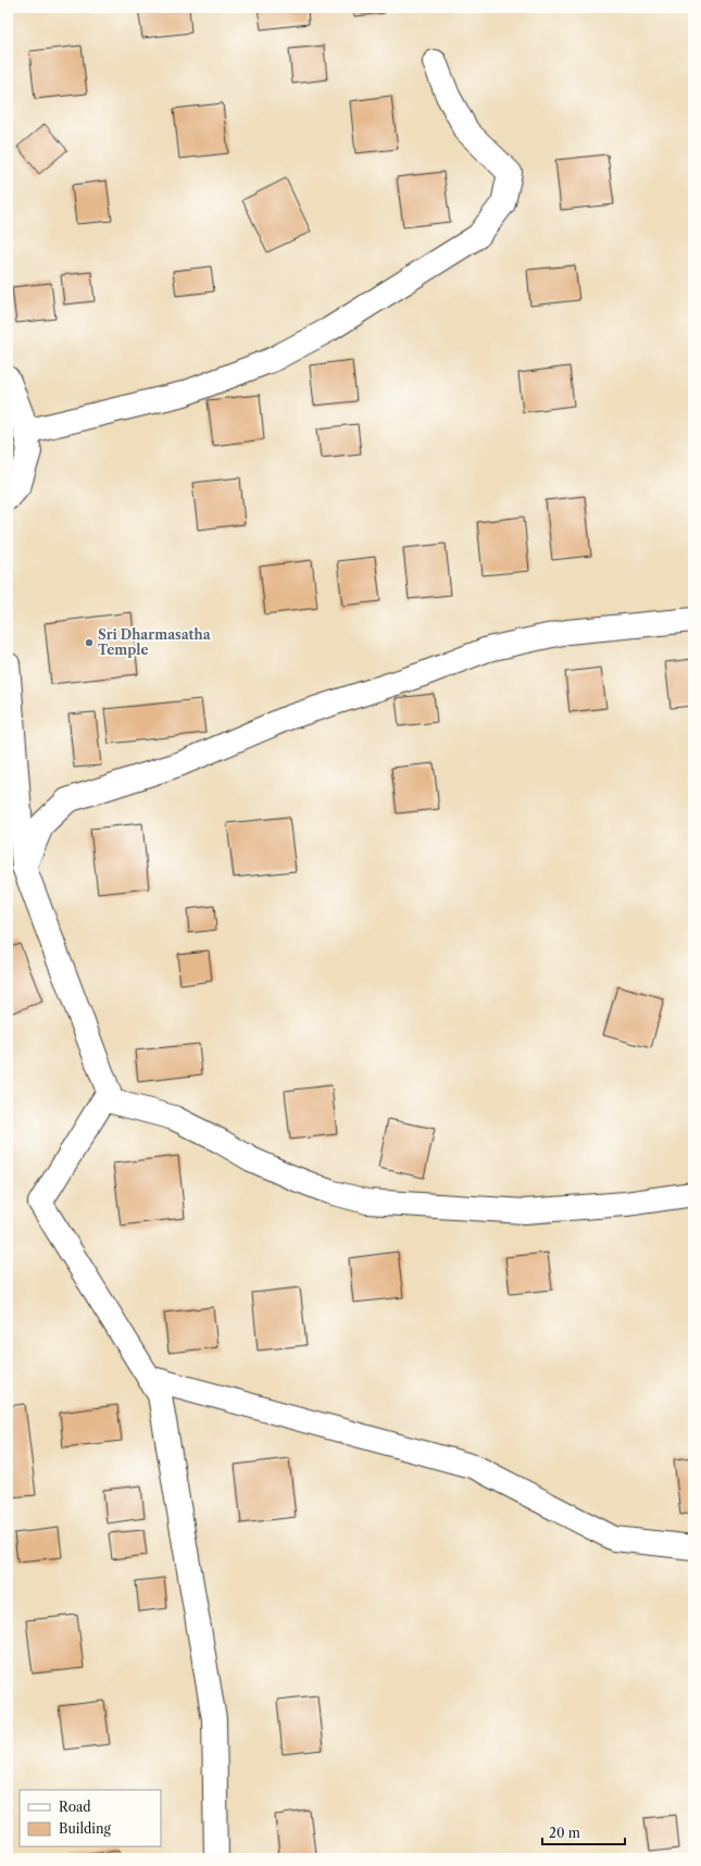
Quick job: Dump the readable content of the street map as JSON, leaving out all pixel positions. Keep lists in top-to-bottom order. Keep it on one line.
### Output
{"places":["Sri Dharmasatha Temple"],"legend":["Road","Building"],"scale_bar":"20 m"}
